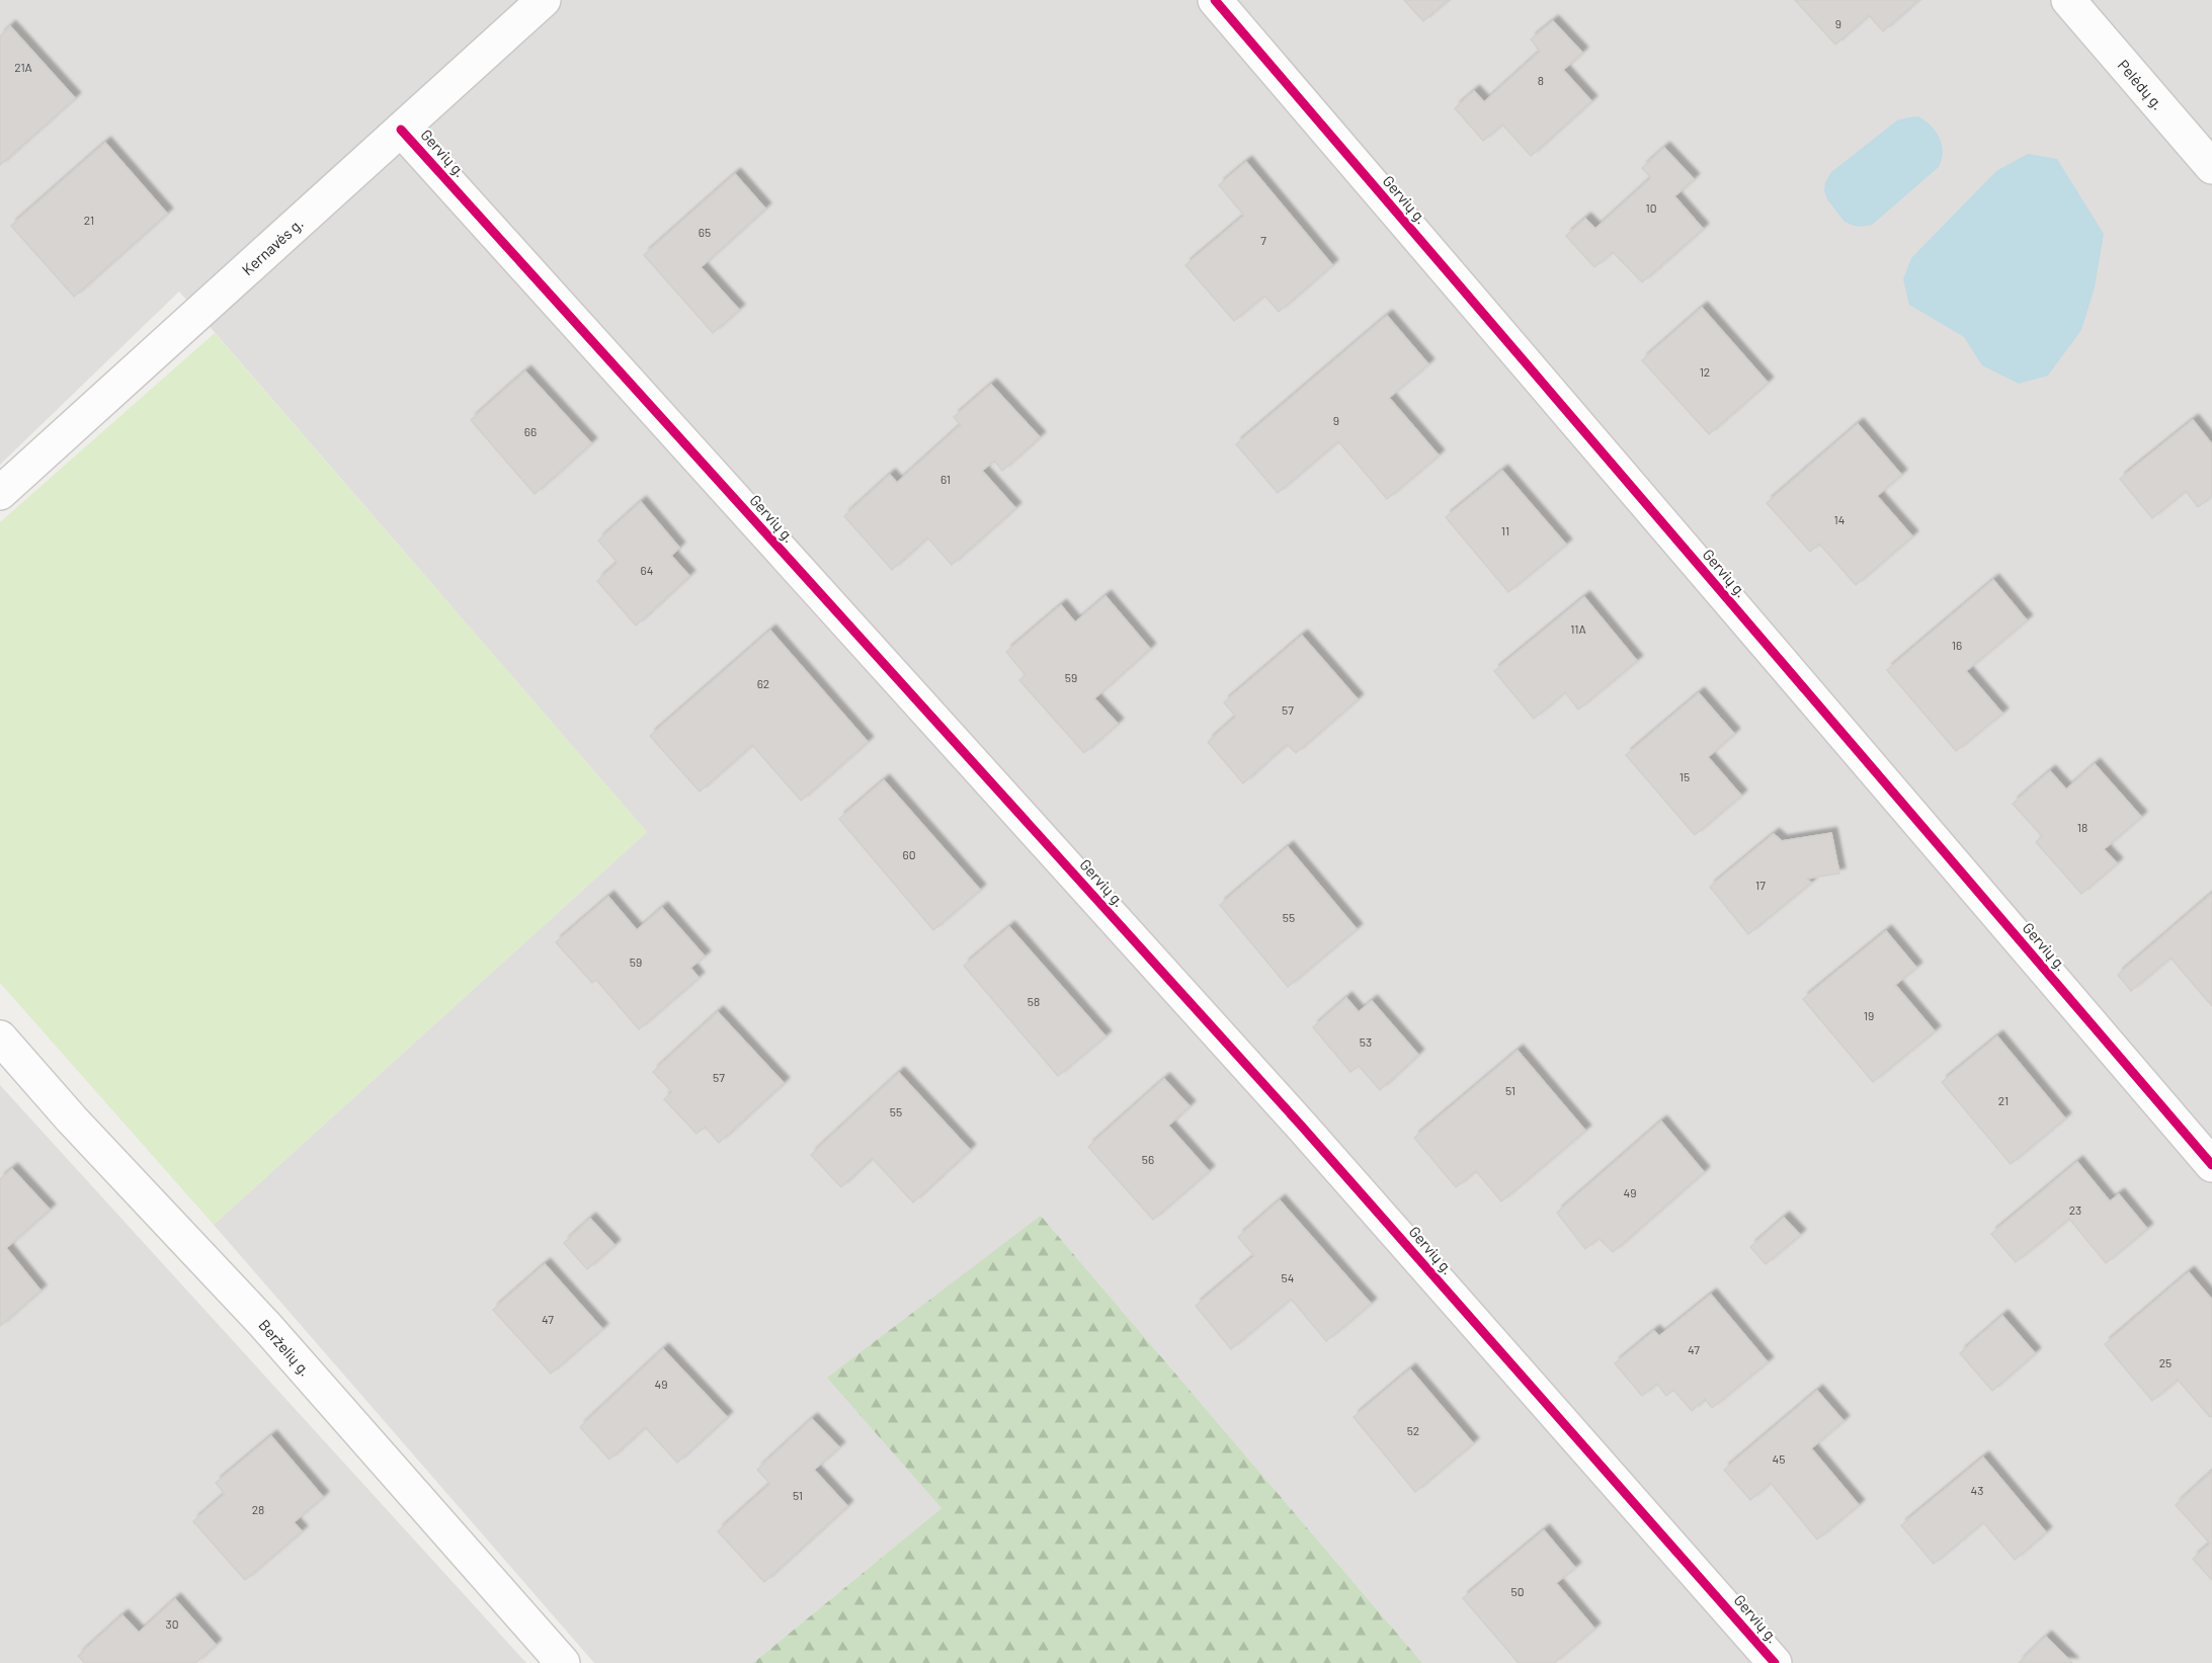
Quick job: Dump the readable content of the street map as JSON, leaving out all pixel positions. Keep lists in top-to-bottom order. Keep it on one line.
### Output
{"streets":{"street":["Pelėdų g.","Gervių g.","Kernavės g.","Berželių g."]},"crossings":[["Gervių g.","Kernavės g."]],"house_numbers":["9","21A","8","10","21","65","7","12","9","66","61","14","11","64","11A","16","59","62","57","15","18","60","17","55","59","58","19","53","57","51","21","55","56","49","23","54","47","47","25","49","52","45","43","51","28","50","30"]}
